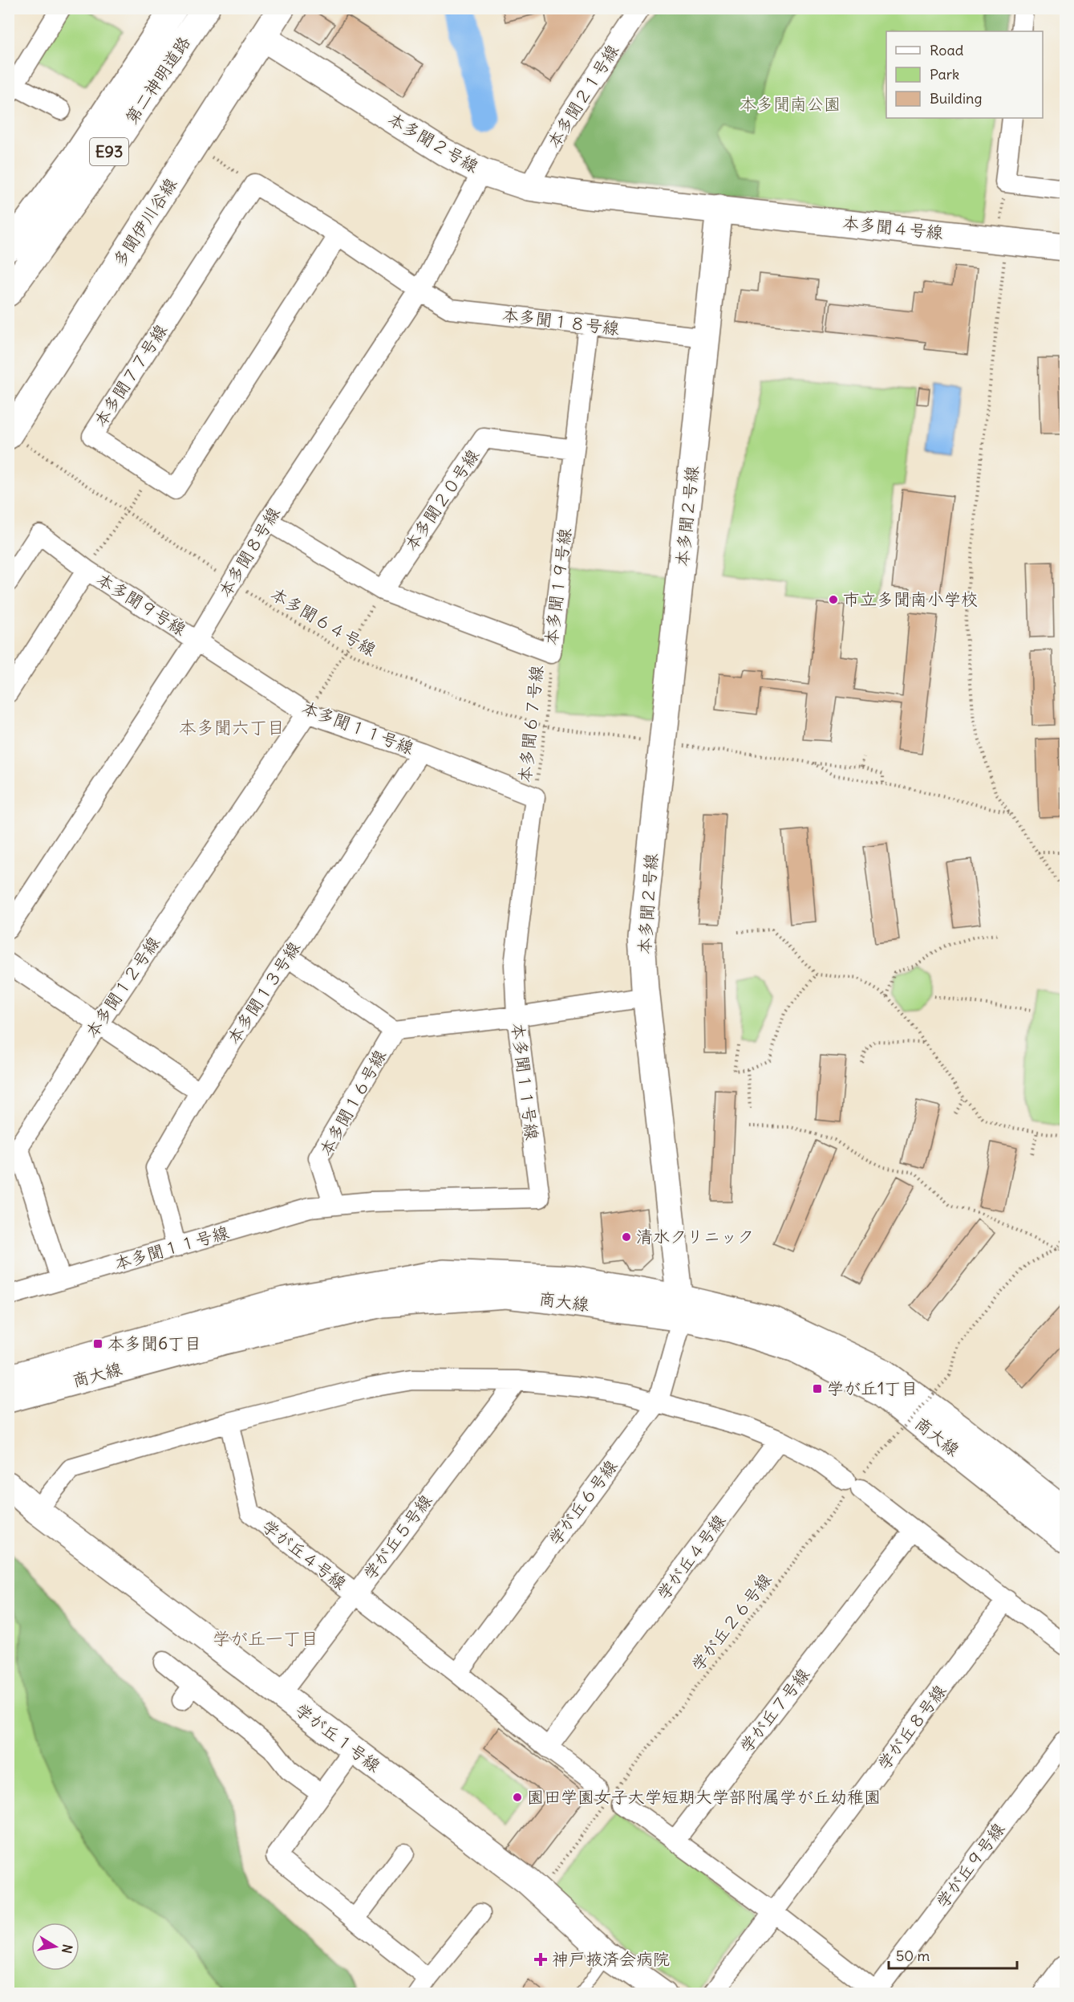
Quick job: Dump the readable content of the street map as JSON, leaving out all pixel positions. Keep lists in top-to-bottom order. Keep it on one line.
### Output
{"streets":{"main road":["第二神明道路","本多聞２号線","E93","多聞伊川谷線","本多聞４号線","商大線","学が丘１号線"],"street":["本多聞２１号線","本多聞１８号線","本多聞７７号線","本多聞２０号線","本多聞８号線","本多聞１９号線","本多聞９号線","本多聞１１号線","本多聞１２号線","本多聞１３号線","本多聞１６号線","学が丘６号線","学が丘５号線","学が丘４号線","学が丘７号線","学が丘８号線","学が丘９号線"],"path":["本多聞６４号線","本多聞６７号線","学が丘２６号線"]},"crossings":[["本多聞２１号線","本多聞２号線"],["本多聞２号線","多聞伊川谷線"],["本多聞２号線","本多聞４号線"],["本多聞２号線","本多聞１８号線"],["本多聞２号線","本多聞８号線"],["本多聞２号線","本多聞６４号線"],["本多聞２号線","商大線"],["本多聞２号線","学が丘６号線"],["多聞伊川谷線","本多聞６４号線"],["本多聞１８号線","本多聞８号線"],["本多聞１８号線","本多聞１９号線"],["本多聞２０号線","本多聞１９号線"],["本多聞８号線","本多聞１９号線"],["本多聞８号線","本多聞９号線"],["本多聞８号線","本多聞６４号線"],["本多聞８号線","本多聞１１号線"],["本多聞１９号線","本多聞６７号線"],["本多聞９号線","本多聞１１号線"],["本多聞６４号線","本多聞６７号線"],["本多聞６７号線","本多聞１１号線"],["本多聞１１号線","本多聞１２号線"],["本多聞１１号線","本多聞１３号線"],["本多聞１１号線","本多聞１６号線"],["商大線","学が丘６号線"],["学が丘６号線","学が丘４号線"],["学が丘５号線","学が丘４号線"],["学が丘５号線","学が丘１号線"],["学が丘２６号線","学が丘１号線"]],"districts":["本多聞六丁目","学が丘一丁目"],"parks":["本多聞南公園"],"places":{"other":["市立多聞南小学校","清水クリニック","園田学園女子大学短期大学部附属学が丘幼稚園"],"transit":["本多聞6丁目","学が丘1丁目"],"health":["神戸掖済会病院"]},"legend":["Road","Park","Building"],"scale_bar":"50 m","north":"right"}
